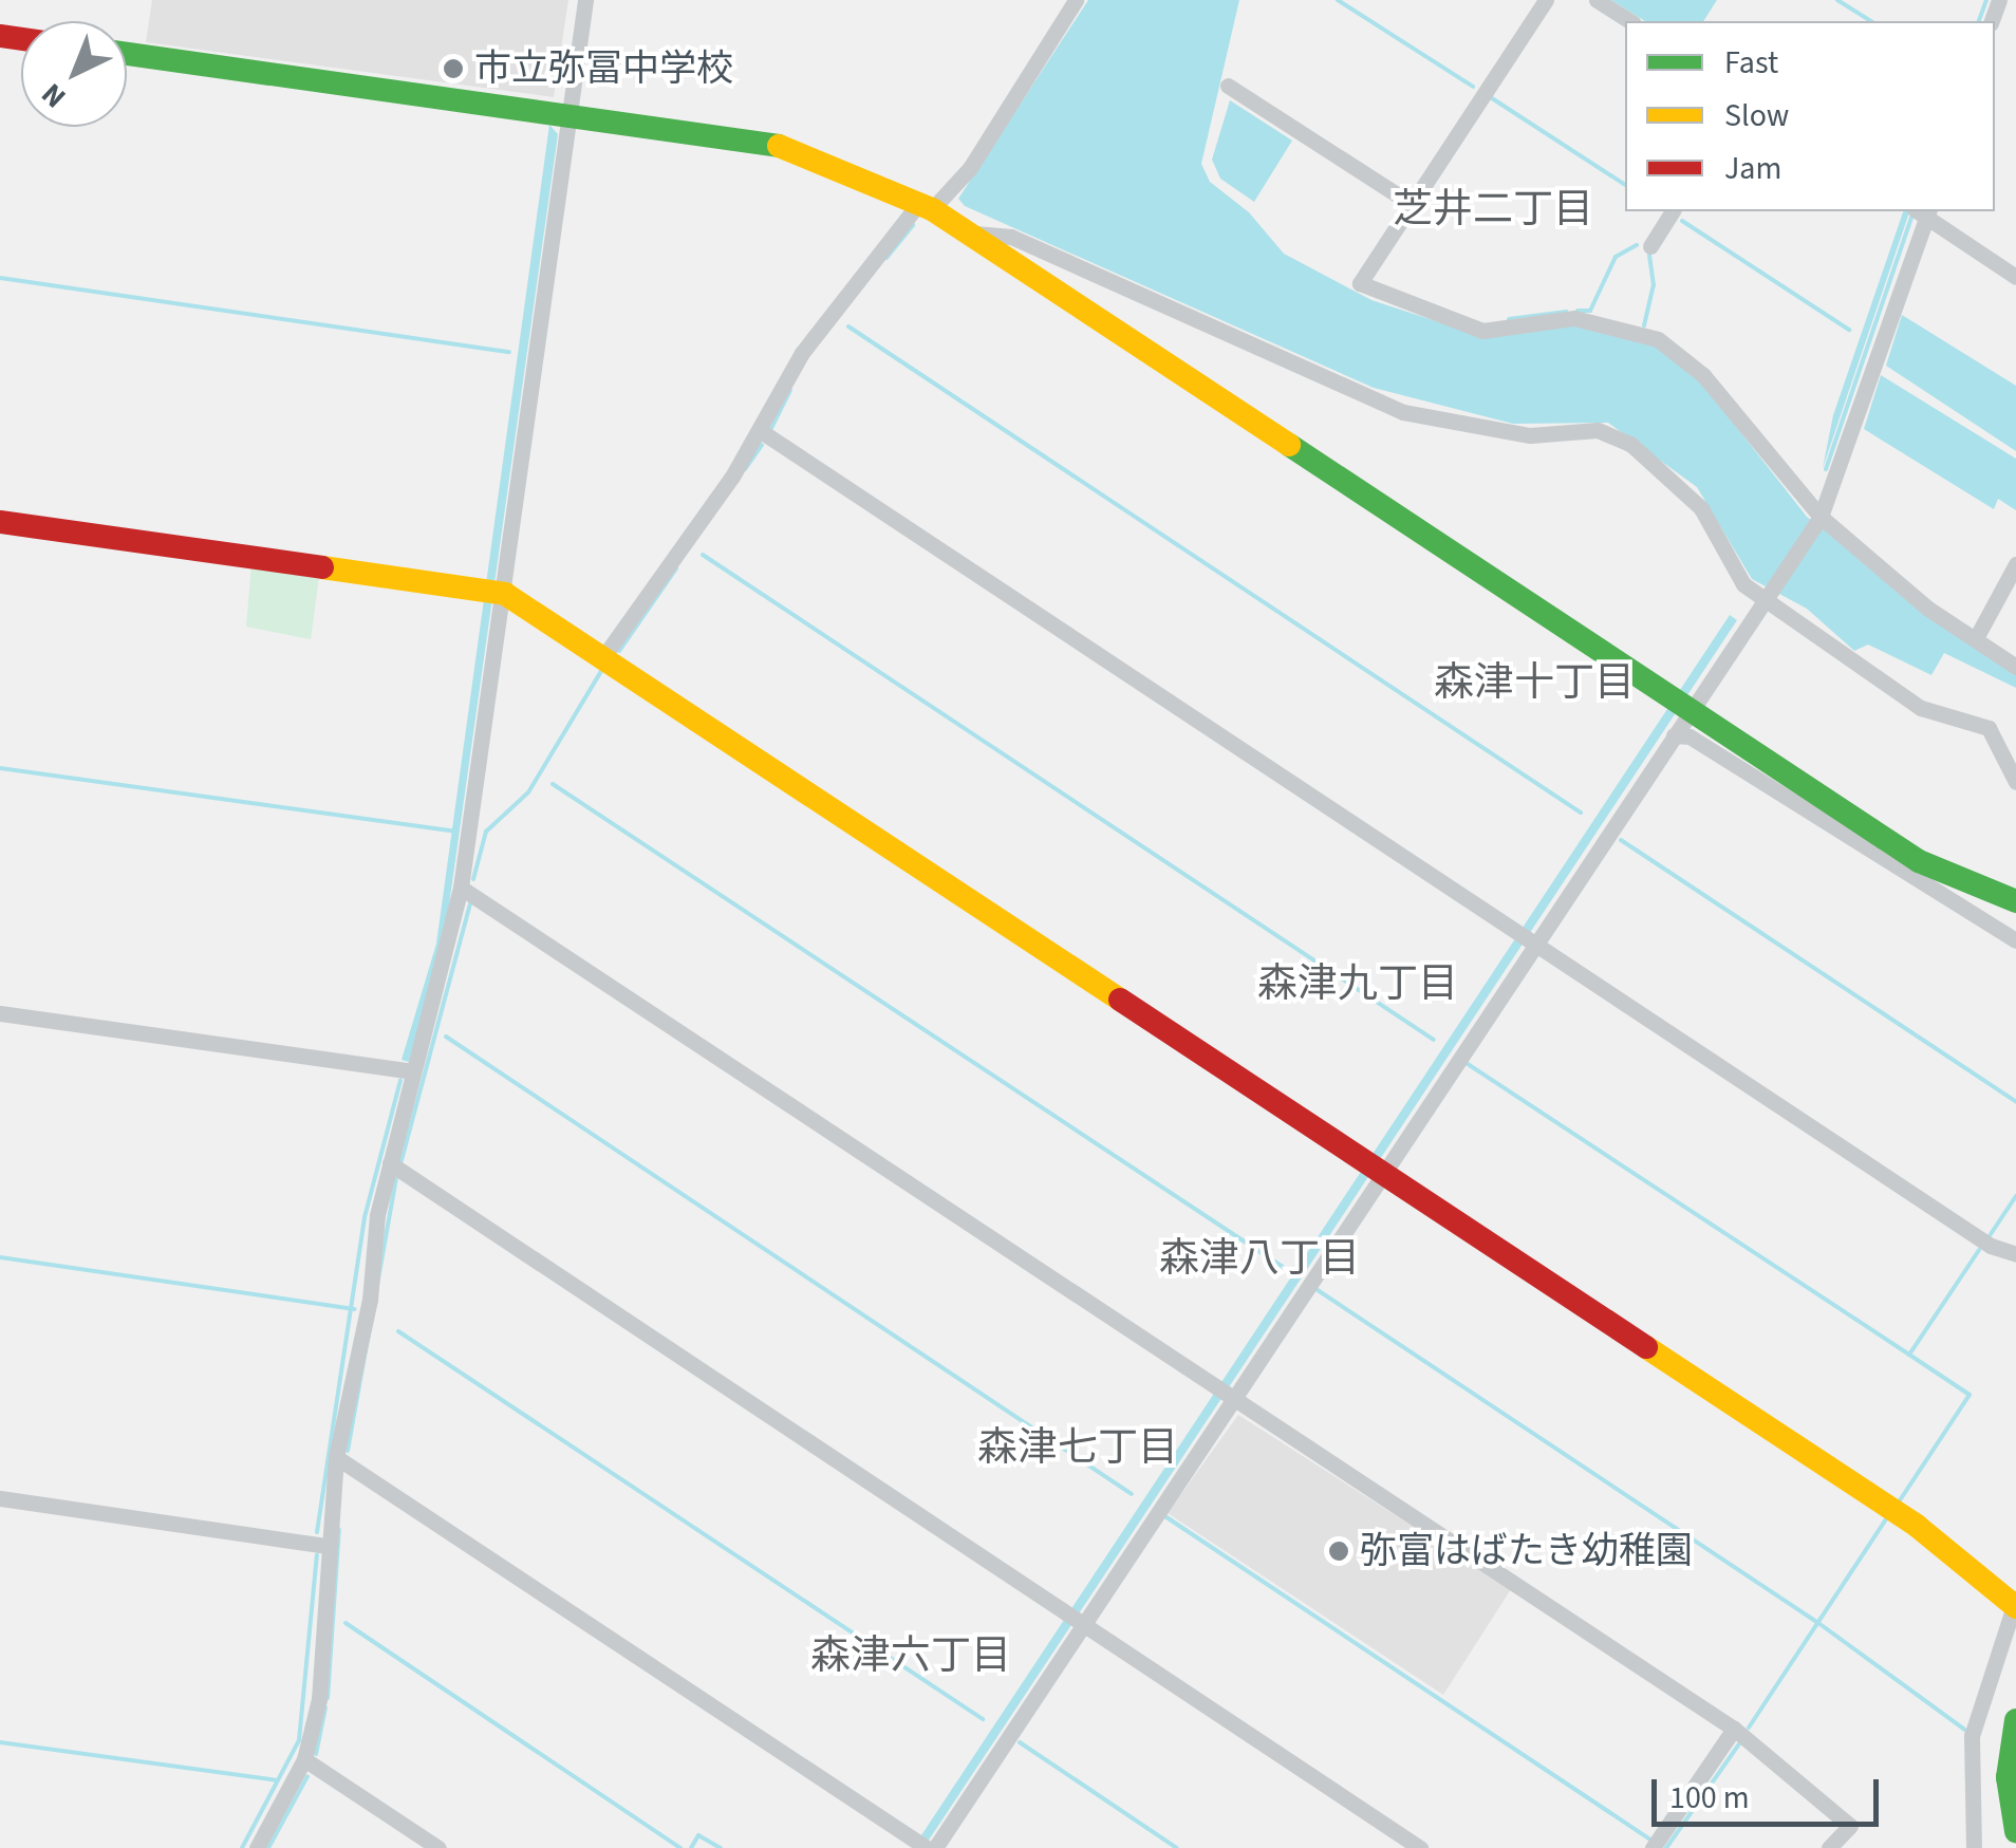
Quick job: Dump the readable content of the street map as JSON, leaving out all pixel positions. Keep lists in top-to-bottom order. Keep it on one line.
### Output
{"districts":["芝井二丁目","森津十丁目","森津九丁目","森津八丁目","森津七丁目","森津六丁目"],"places":["市立弥冨中学校","弥富はばたき幼稚園"],"legend":["Fast","Slow","Jam"],"scale_bar":"100 m","north":"bottom left"}
